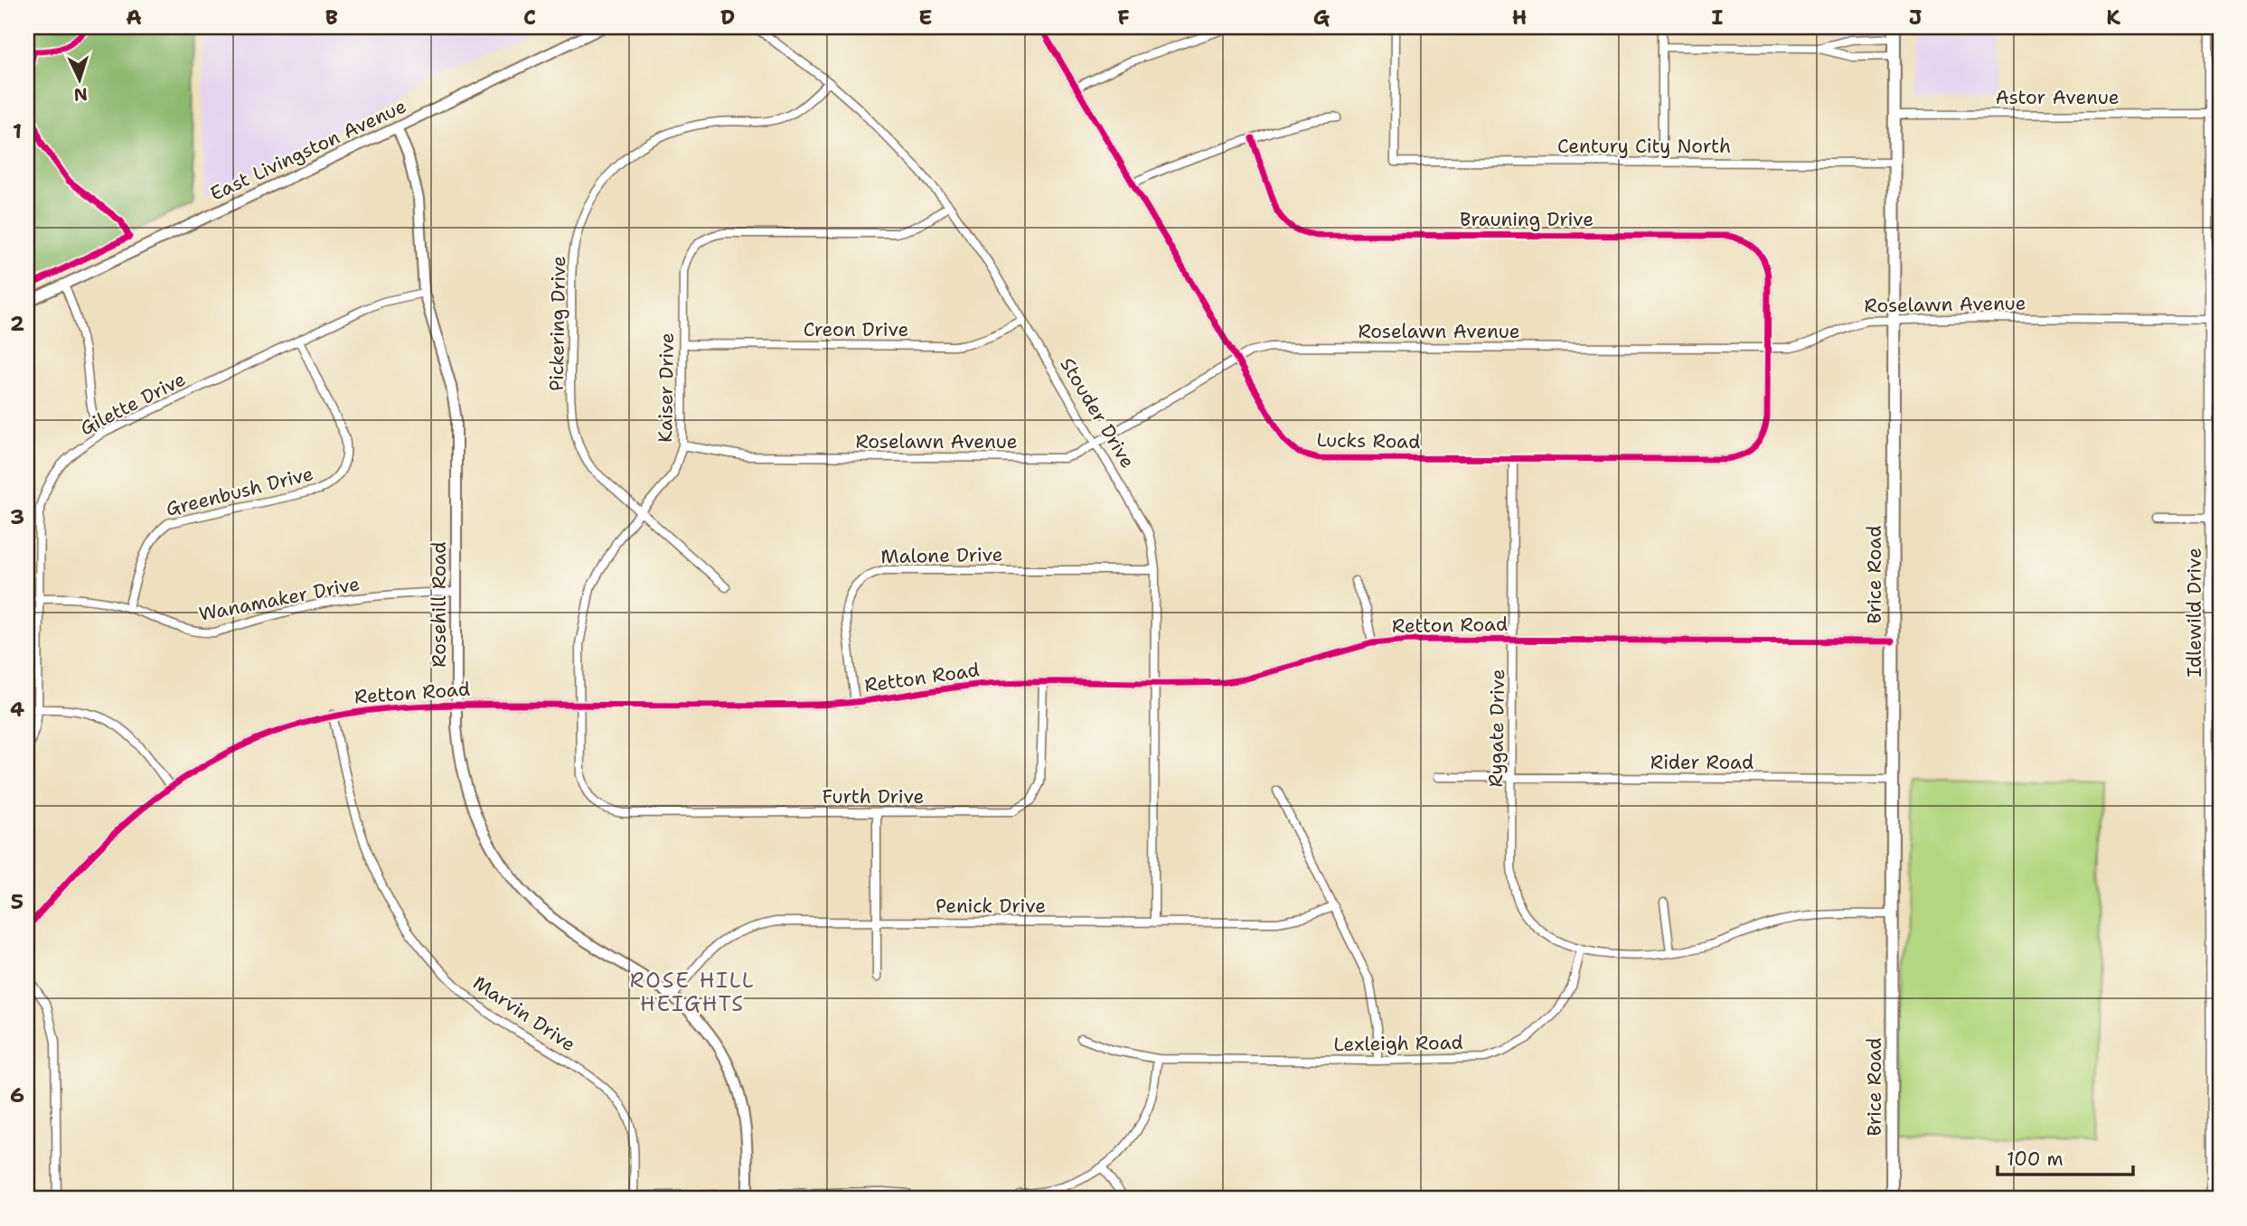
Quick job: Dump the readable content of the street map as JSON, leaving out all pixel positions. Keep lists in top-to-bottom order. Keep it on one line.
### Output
{"streets":{"main road":["Brice Road"],"street":["Astor Avenue","Century City North","East Livingston Avenue","Brauning Drive","Roselawn Avenue","Pickering Drive","Creon Drive","Kaiser Drive","Gilette Drive","Stouder Drive","Lucks Road","Greenbush Drive","Malone Drive","Wanamaker Drive","Rosehill Road","Idlewild Drive","Retton Road","Rygate Drive","Rider Road","Furth Drive","Penick Drive","Marvin Drive","Lexleigh Road"]},"crossings":[["Astor Avenue","Brice Road"],["Astor Avenue","Idlewild Drive"],["Century City North","Brice Road"],["East Livingston Avenue","Rosehill Road"],["Brauning Drive","Roselawn Avenue"],["Brauning Drive","Lucks Road"],["Roselawn Avenue","Kaiser Drive"],["Roselawn Avenue","Stouder Drive"],["Roselawn Avenue","Lucks Road"],["Roselawn Avenue","Brice Road"],["Roselawn Avenue","Idlewild Drive"],["Pickering Drive","Kaiser Drive"],["Pickering Drive","Stouder Drive"],["Creon Drive","Kaiser Drive"],["Creon Drive","Stouder Drive"],["Kaiser Drive","Stouder Drive"],["Kaiser Drive","Retton Road"],["Kaiser Drive","Furth Drive"],["Gilette Drive","Greenbush Drive"],["Gilette Drive","Wanamaker Drive"],["Gilette Drive","Rosehill Road"],["Stouder Drive","Malone Drive"],["Stouder Drive","Retton Road"],["Stouder Drive","Penick Drive"],["Lucks Road","Rygate Drive"],["Greenbush Drive","Wanamaker Drive"],["Malone Drive","Retton Road"],["Brice Road","Retton Road"],["Brice Road","Rider Road"],["Wanamaker Drive","Rosehill Road"],["Rosehill Road","Retton Road"],["Rosehill Road","Penick Drive"],["Retton Road","Rygate Drive"],["Retton Road","Furth Drive"],["Retton Road","Marvin Drive"],["Rygate Drive","Rider Road"],["Rygate Drive","Lexleigh Road"]],"districts":["ROSE HILL HEIGHTS"],"scale_bar":"100 m","north":"bottom","grid":{"columns":["A","B","C","D","E","F","G","H","I","J","K"],"rows":["1","2","3","4","5","6"]}}
